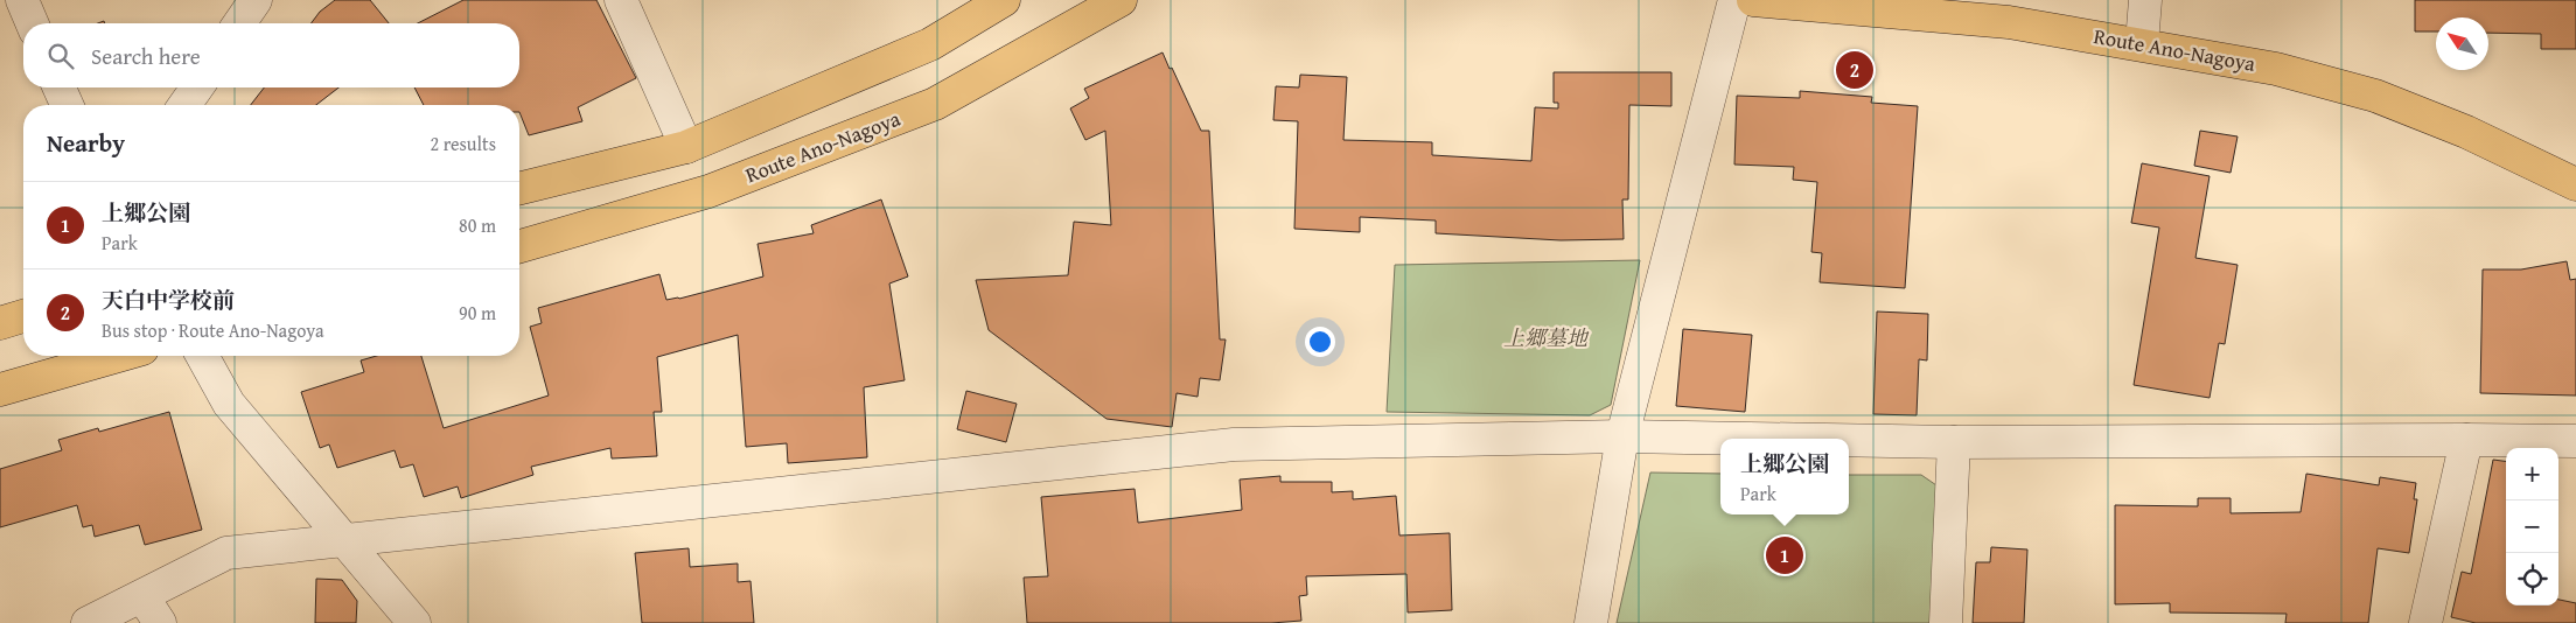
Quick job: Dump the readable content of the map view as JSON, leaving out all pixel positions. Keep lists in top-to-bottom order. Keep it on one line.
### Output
{"streets":{"main road":["Route Ano-Nagoya"]},"parks":["上郷墓地"],"north":"top left","page":{"search":"Search here","pins":["2","1"],"heading":["Nearby","2 results"],"list":[{"mark":"1","name":"上郷公園","note":"Park","value":"80 m"},{"mark":"2","name":"天白中学校前","note":"Bus stop · Route Ano-Nagoya","value":"90 m"}],"popup":["上郷公園","Park"],"map_buttons":["+","−"]}}
